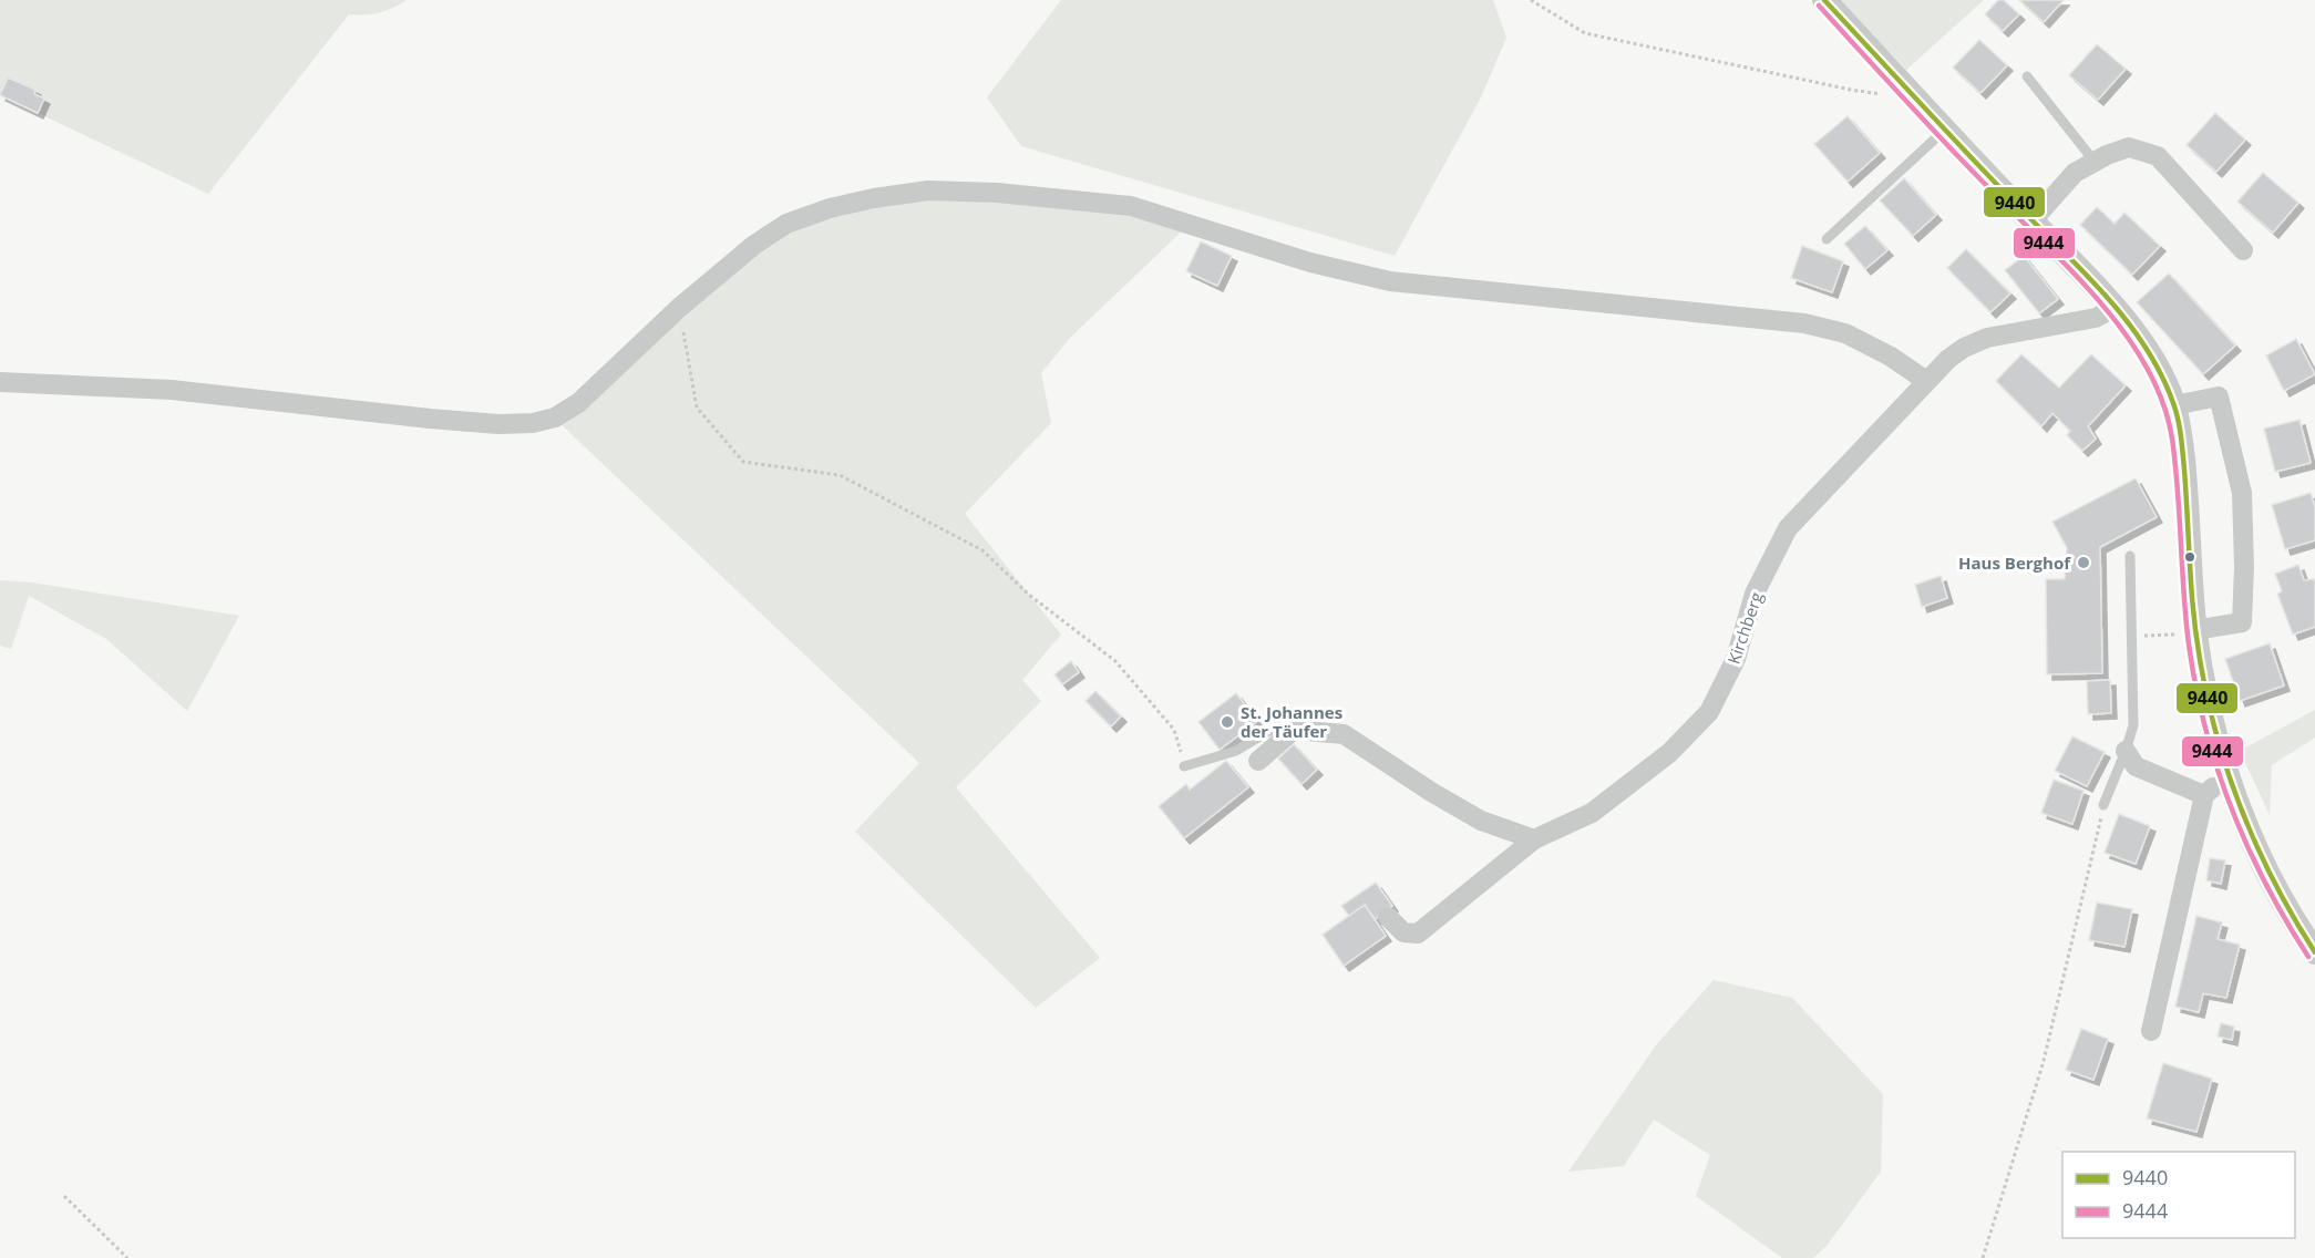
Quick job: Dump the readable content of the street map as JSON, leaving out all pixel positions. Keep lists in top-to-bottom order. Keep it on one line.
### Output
{"streets":{"street":["Kirchberg"]},"places":["Haus Berghof","St. Johannes der Täufer"],"lines":["transit line 9440","transit line 9444"],"legend":["9440","9444"]}
